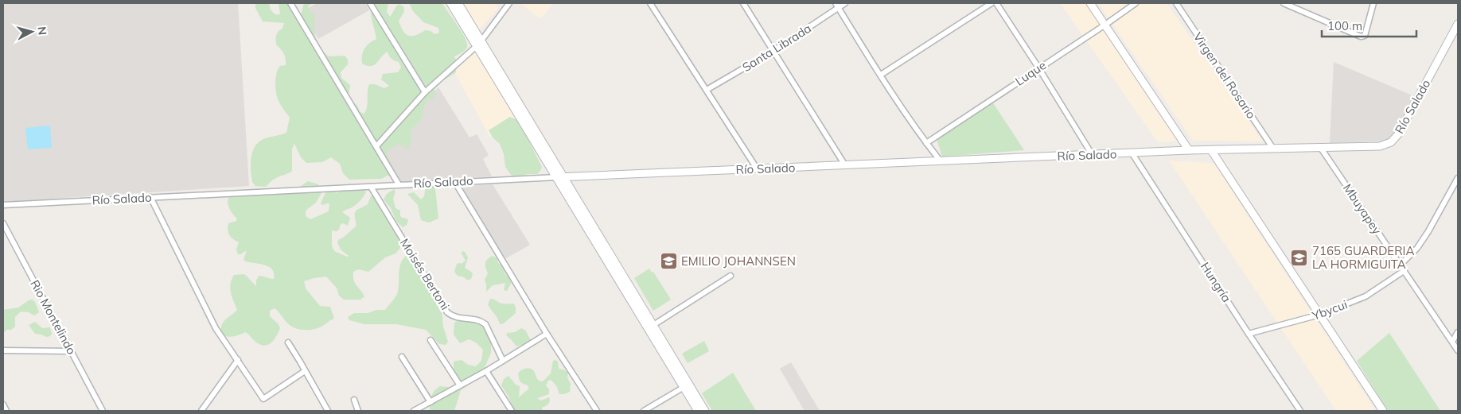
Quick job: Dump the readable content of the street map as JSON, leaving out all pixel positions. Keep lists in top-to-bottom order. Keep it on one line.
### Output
{"streets":{"street":["Santa Librada","Luque","Virgen del Rosario","Río Salado","Mbuyapey","Moisés Bertoni","Hungría","Ybycui","Rio Montelindo"]},"crossings":[["Virgen del Rosario","Río Salado"],["Río Salado","Mbuyapey"],["Río Salado","Moisés Bertoni"],["Río Salado","Hungría"],["Mbuyapey","Ybycui"],["Hungría","Ybycui"]],"places":{"school or university":["7165 GUARDERIA LA HORMIGUITA","EMILIO JOHANNSEN"]},"scale_bar":"100 m","north":"right"}
